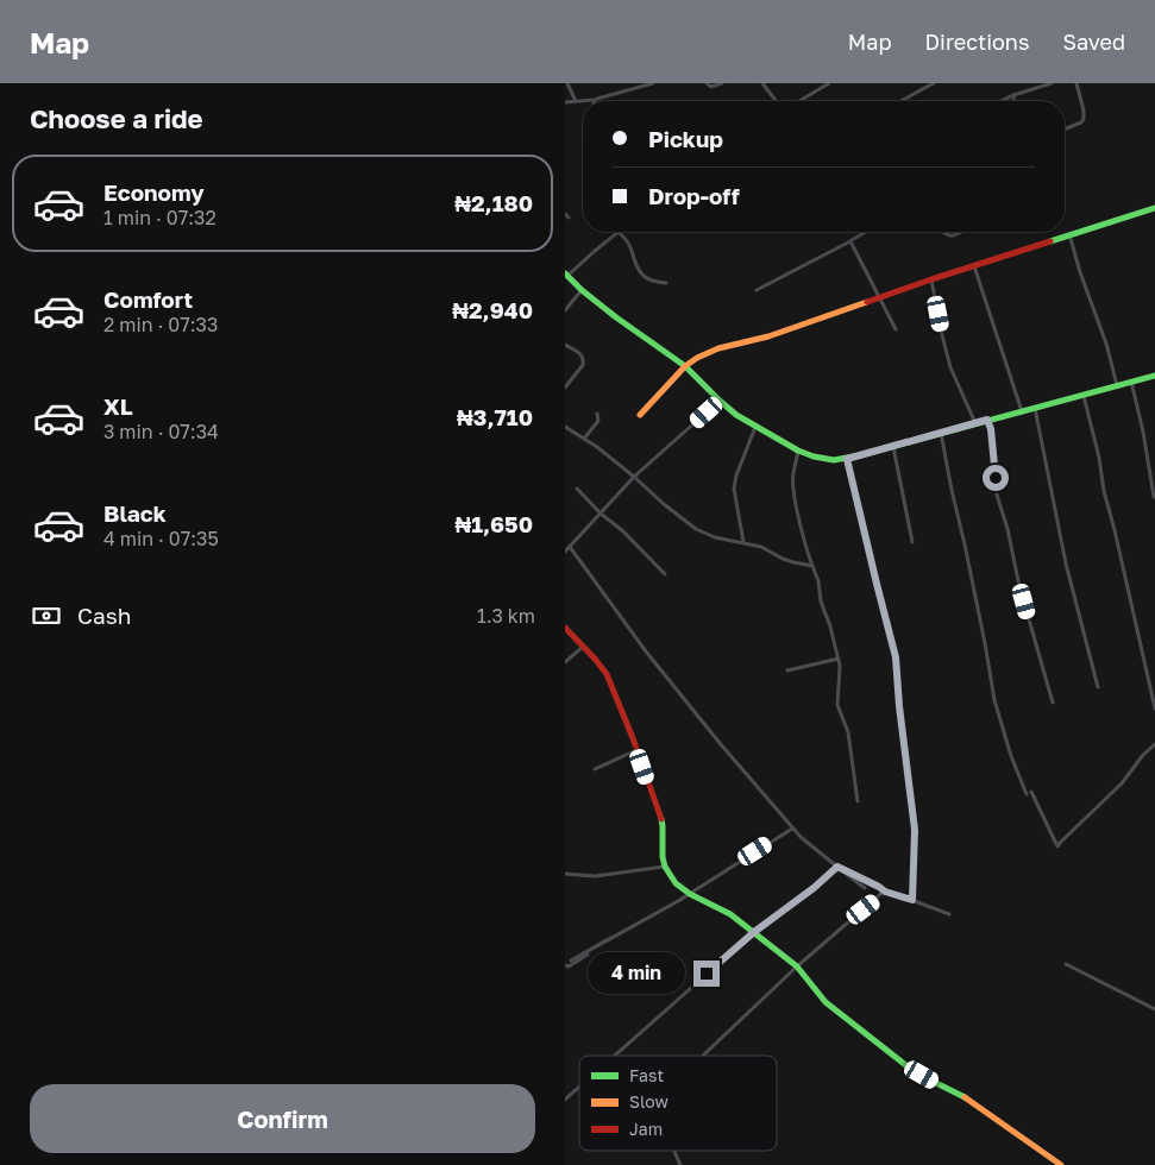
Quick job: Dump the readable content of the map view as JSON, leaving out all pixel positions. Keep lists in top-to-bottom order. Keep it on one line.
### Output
{"legend":["Fast","Slow","Jam"],"page":{"header":"Map","nav":["Map","Directions","Saved"],"heading":"Choose a ride","banner":["Pickup","Drop-off"],"list":[{"name":"Economy","note":"1 min · 07:32","value":"₦2,180"},{"name":"Comfort","note":"2 min · 07:33","value":"₦2,940"},{"name":"XL","note":"3 min · 07:34","value":"₦3,710"},{"name":"Black","note":"4 min · 07:35","value":"₦1,650"}],"pay":["Cash","1.3 km"],"bubble":"4 min","buttons":"Confirm"}}
